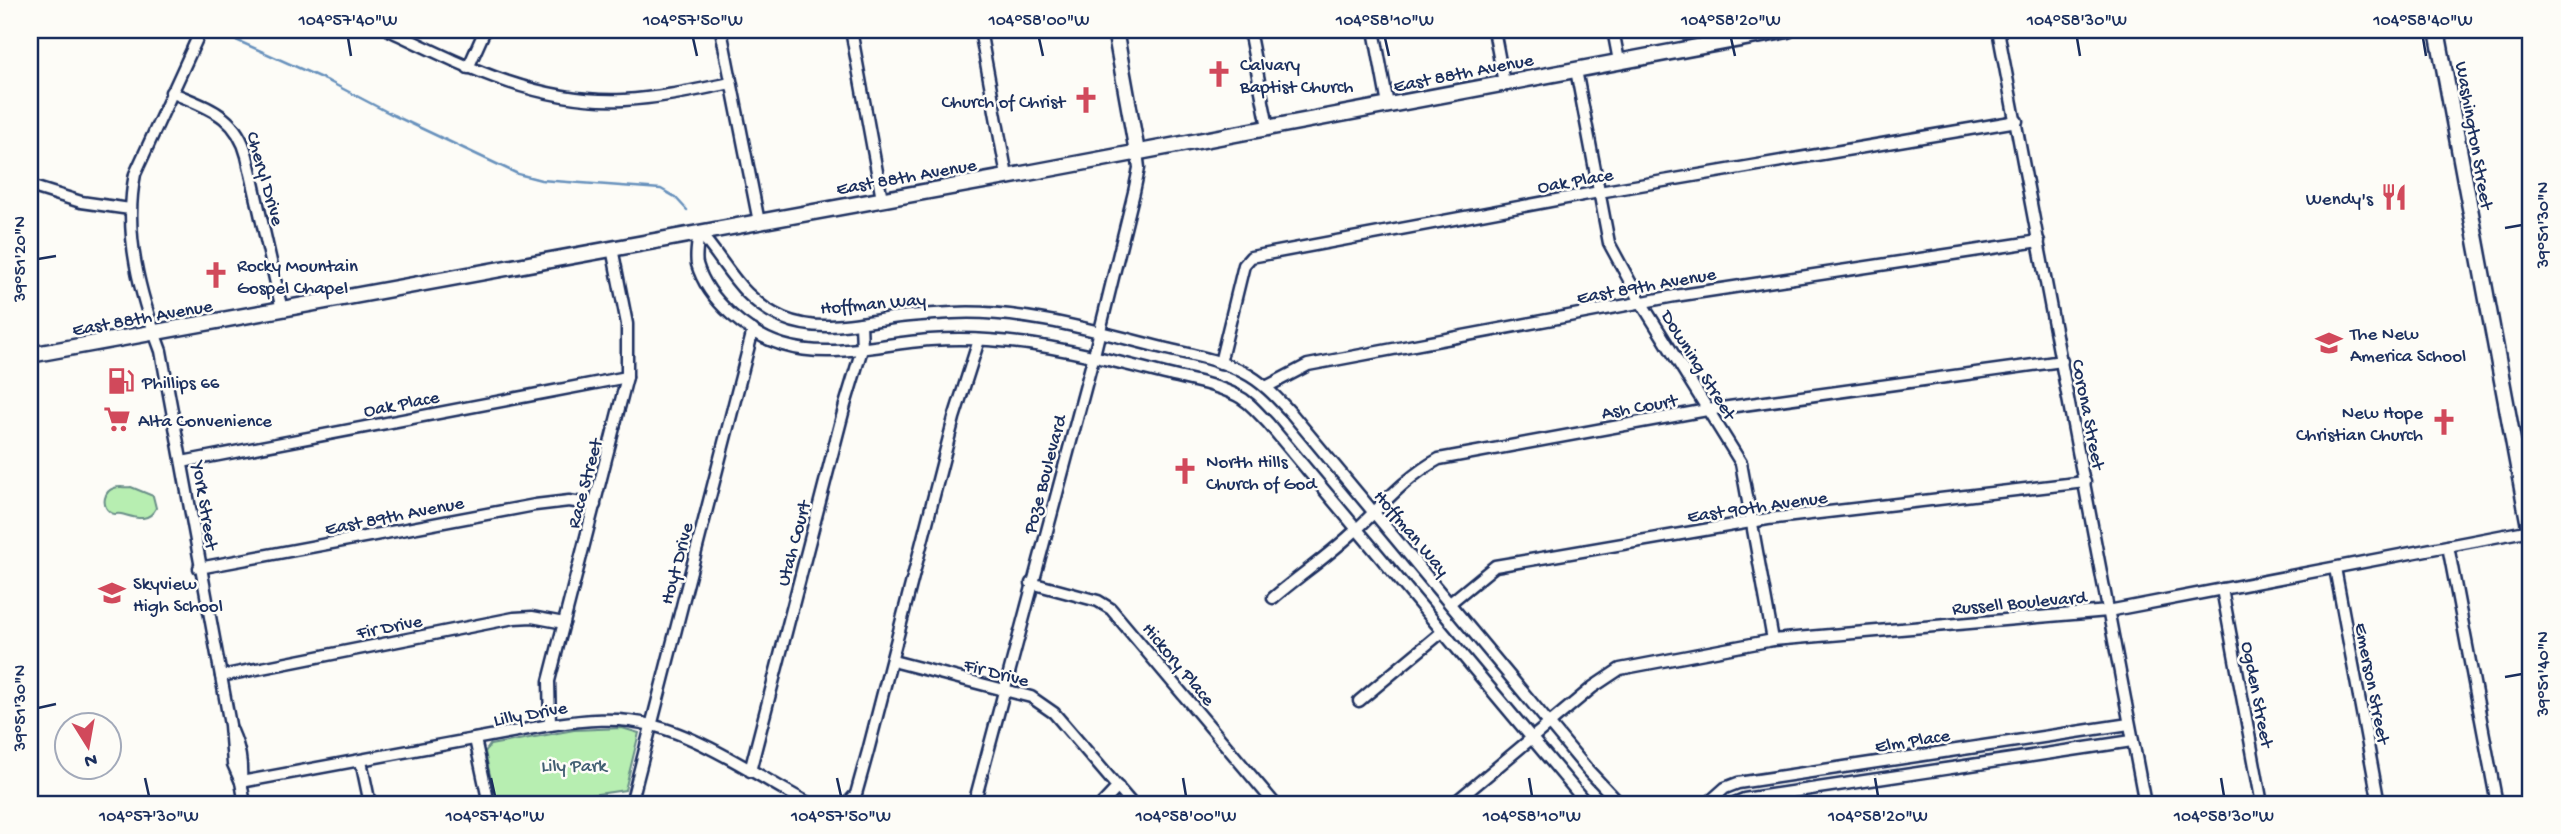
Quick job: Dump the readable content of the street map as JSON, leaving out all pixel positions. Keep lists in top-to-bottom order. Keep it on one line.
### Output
{"streets":{"main road":["East 88th Avenue","Washington Street"],"street":["Cheryl Drive","Oak Place","East 89th Avenue","Hoffman Way","Downing Street","Ash Court","Corona Street","Poze Boulevard","Race Street","York Street","East 90th Avenue","Utah Court","Hoyt Drive","Russell Boulevard","Fir Drive","Hickory Place","Emerson Street","Ogden Street","Lilly Drive","Elm Place"]},"crossings":[["East 88th Avenue","Cheryl Drive"],["East 88th Avenue","Hoffman Way"],["East 88th Avenue","Downing Street"],["East 88th Avenue","Poze Boulevard"],["East 88th Avenue","Race Street"],["East 88th Avenue","York Street"],["Washington Street","Russell Boulevard"],["Cheryl Drive","York Street"],["Oak Place","Hoffman Way"],["Oak Place","Downing Street"],["Oak Place","Corona Street"],["Oak Place","Race Street"],["Oak Place","York Street"],["East 89th Avenue","Hoffman Way"],["East 89th Avenue","Downing Street"],["East 89th Avenue","Corona Street"],["East 89th Avenue","Race Street"],["East 89th Avenue","York Street"],["Hoffman Way","Ash Court"],["Hoffman Way","Poze Boulevard"],["Hoffman Way","East 90th Avenue"],["Hoffman Way","Utah Court"],["Hoffman Way","Russell Boulevard"],["Downing Street","Ash Court"],["Downing Street","East 90th Avenue"],["Downing Street","Russell Boulevard"],["Ash Court","Corona Street"],["Corona Street","East 90th Avenue"],["Corona Street","Russell Boulevard"],["Corona Street","Elm Place"],["Poze Boulevard","Fir Drive"],["Poze Boulevard","Hickory Place"],["Race Street","Fir Drive"],["Race Street","Lilly Drive"],["York Street","Fir Drive"],["York Street","Lilly Drive"],["Utah Court","Lilly Drive"],["Hoyt Drive","Lilly Drive"],["Russell Boulevard","Emerson Street"],["Russell Boulevard","Ogden Street"]],"parks":["Lily Park"],"places":{"church":["Calvary Baptist Church","Church of Christ","Rocky Mountain Gospel Chapel","New Hope Christian Church","North Hills Church of God"],"restaurant":["Wendy's"],"school or university":["The New America School","Skyview High School"],"fuel station":["Phillips 66"],"supermarket":["Alta Convenience"]},"north":"bottom","coordinates":["104°57'40\"W","104°57'50\"W","104°58'00\"W","104°58'10\"W","104°58'20\"W","104°58'30\"W","104°58'40\"W","39°51'30\"N","39°51'20\"N","39°51'40\"N","104°57'30\"W"]}
